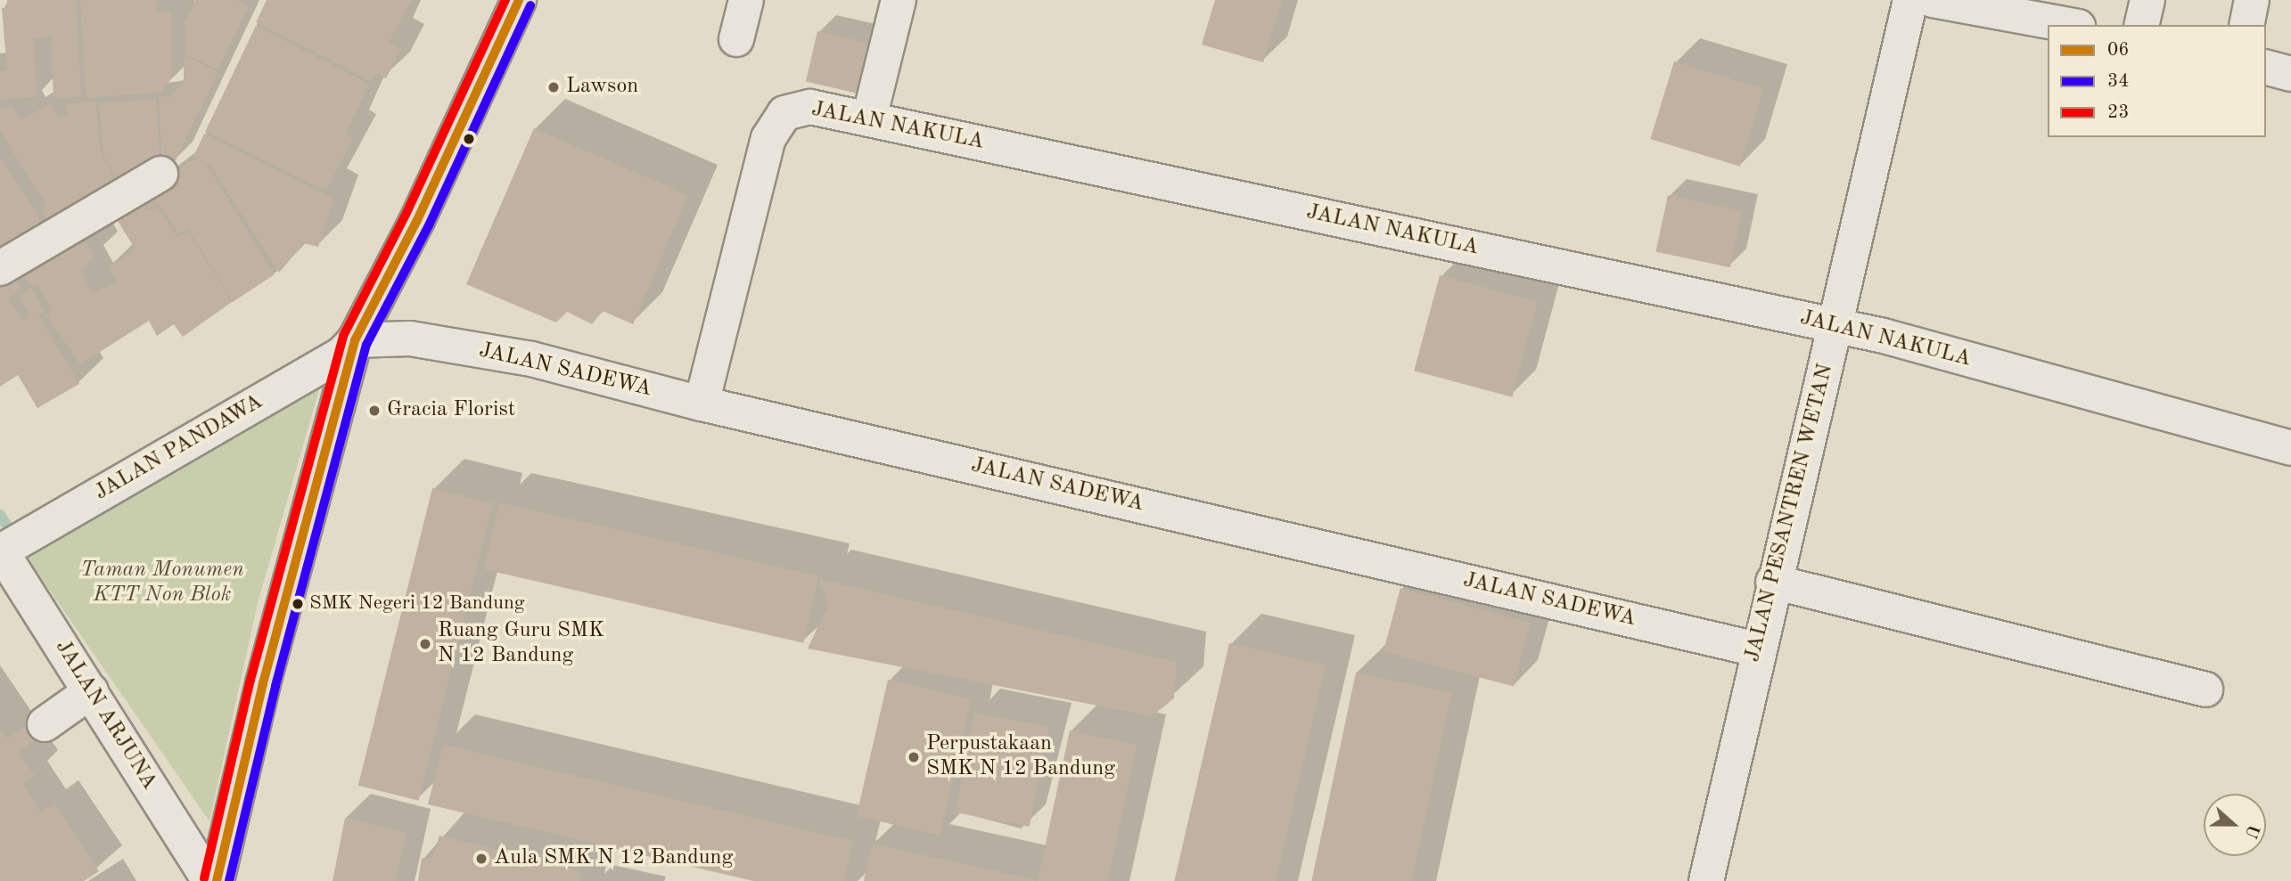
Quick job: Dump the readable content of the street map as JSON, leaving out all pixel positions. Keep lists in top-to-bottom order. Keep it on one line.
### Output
{"streets":{"street":["JALAN NAKULA","JALAN SADEWA","JALAN PANDAWA","JALAN PESANTREN WETAN","JALAN ARJUNA"]},"crossings":[["JALAN NAKULA","JALAN SADEWA"],["JALAN NAKULA","JALAN PESANTREN WETAN"],["JALAN SADEWA","JALAN PANDAWA"],["JALAN SADEWA","JALAN PESANTREN WETAN"],["JALAN PANDAWA","JALAN ARJUNA"]],"parks":["Taman Monumen KTT Non Blok"],"places":["Lawson","Gracia Florist","SMK Negeri 12 Bandung","Ruang Guru SMK N 12 Bandung","Perpustakaan SMK N 12 Bandung","Aula SMK N 12 Bandung"],"lines":["transit line 06","transit line 23","transit line 34"],"legend":["06","34","23"],"north":"right"}
